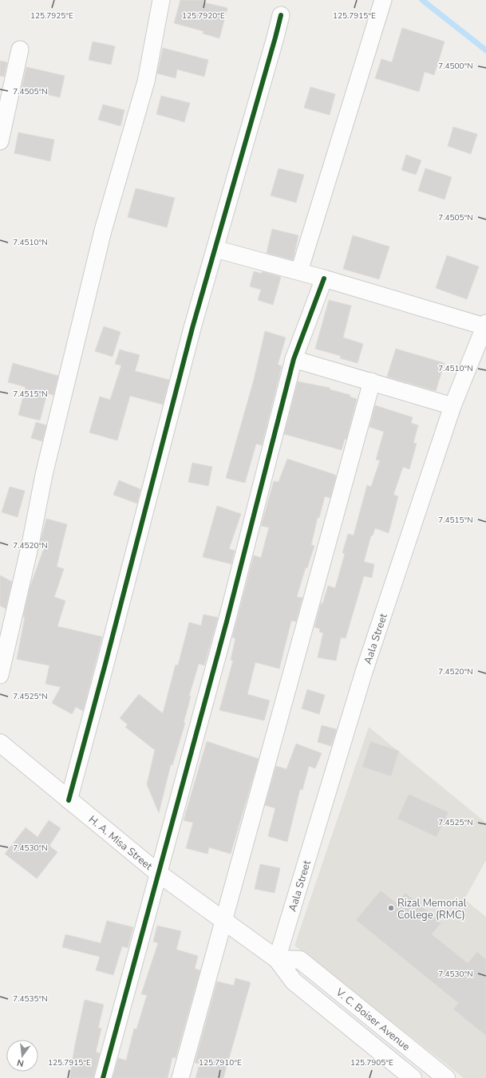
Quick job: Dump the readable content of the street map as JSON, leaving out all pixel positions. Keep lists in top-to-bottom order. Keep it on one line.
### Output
{"streets":{"street":["Aala Street","H. A. Misa Street","V. C. Boiser Avenue"]},"crossings":[["Aala Street","H. A. Misa Street"],["Aala Street","V. C. Boiser Avenue"],["H. A. Misa Street","V. C. Boiser Avenue"]],"places":["Rizal Memorial College (RMC)"],"north":"bottom","coordinates":["125.7925°E","125.7920°E","125.7915°E","7.4500°N","7.4505°N","7.4510°N","7.4515°N","7.4520°N","7.4525°N","7.4530°N","7.4535°N","125.7910°E","125.7905°E"]}
